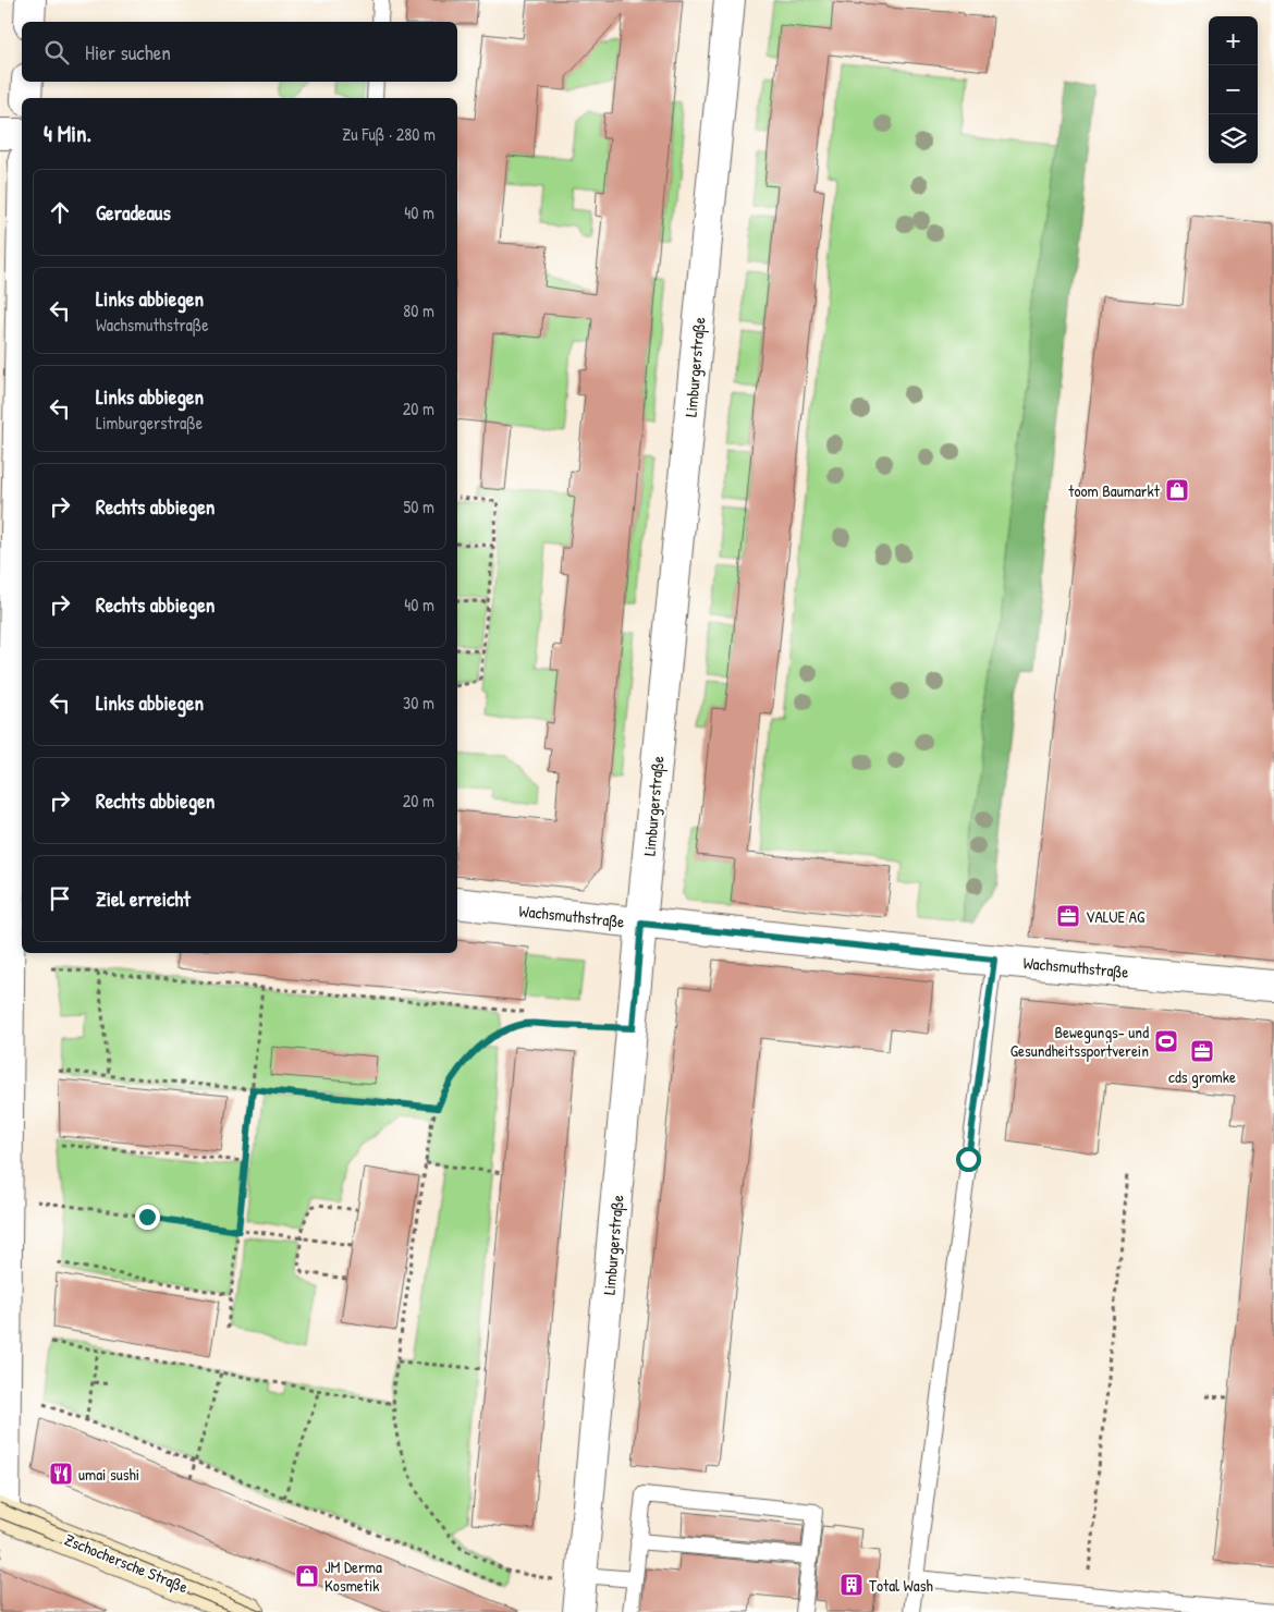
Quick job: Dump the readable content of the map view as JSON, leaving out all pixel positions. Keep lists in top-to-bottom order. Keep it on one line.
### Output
{"streets":{"main road":["Zschochersche Straße"],"street":["Limburgerstraße","Wachsmuthstraße"]},"crossings":[["Limburgerstraße","Wachsmuthstraße"]],"places":{"shop":["toom Baumarkt","JM Derma Kosmetik"],"office":["VALUE AG","cds gromke"],"sports":["Bewegungs- und Gesundheitssportverein"],"restaurant":["umai sushi"],"building":["Total Wash"]},"page":{"map_buttons":["+","−"],"search":"Hier suchen","heading":["4 Min.","Zu Fuß · 280 m"],"list":[["Geradeaus","40 m"],["Links abbiegen","Wachsmuthstraße","80 m"],["Links abbiegen","Limburgerstraße","20 m"],["Rechts abbiegen","50 m"],["Rechts abbiegen","40 m"],["Links abbiegen","30 m"],["Rechts abbiegen","20 m"],"Ziel erreicht"]}}
